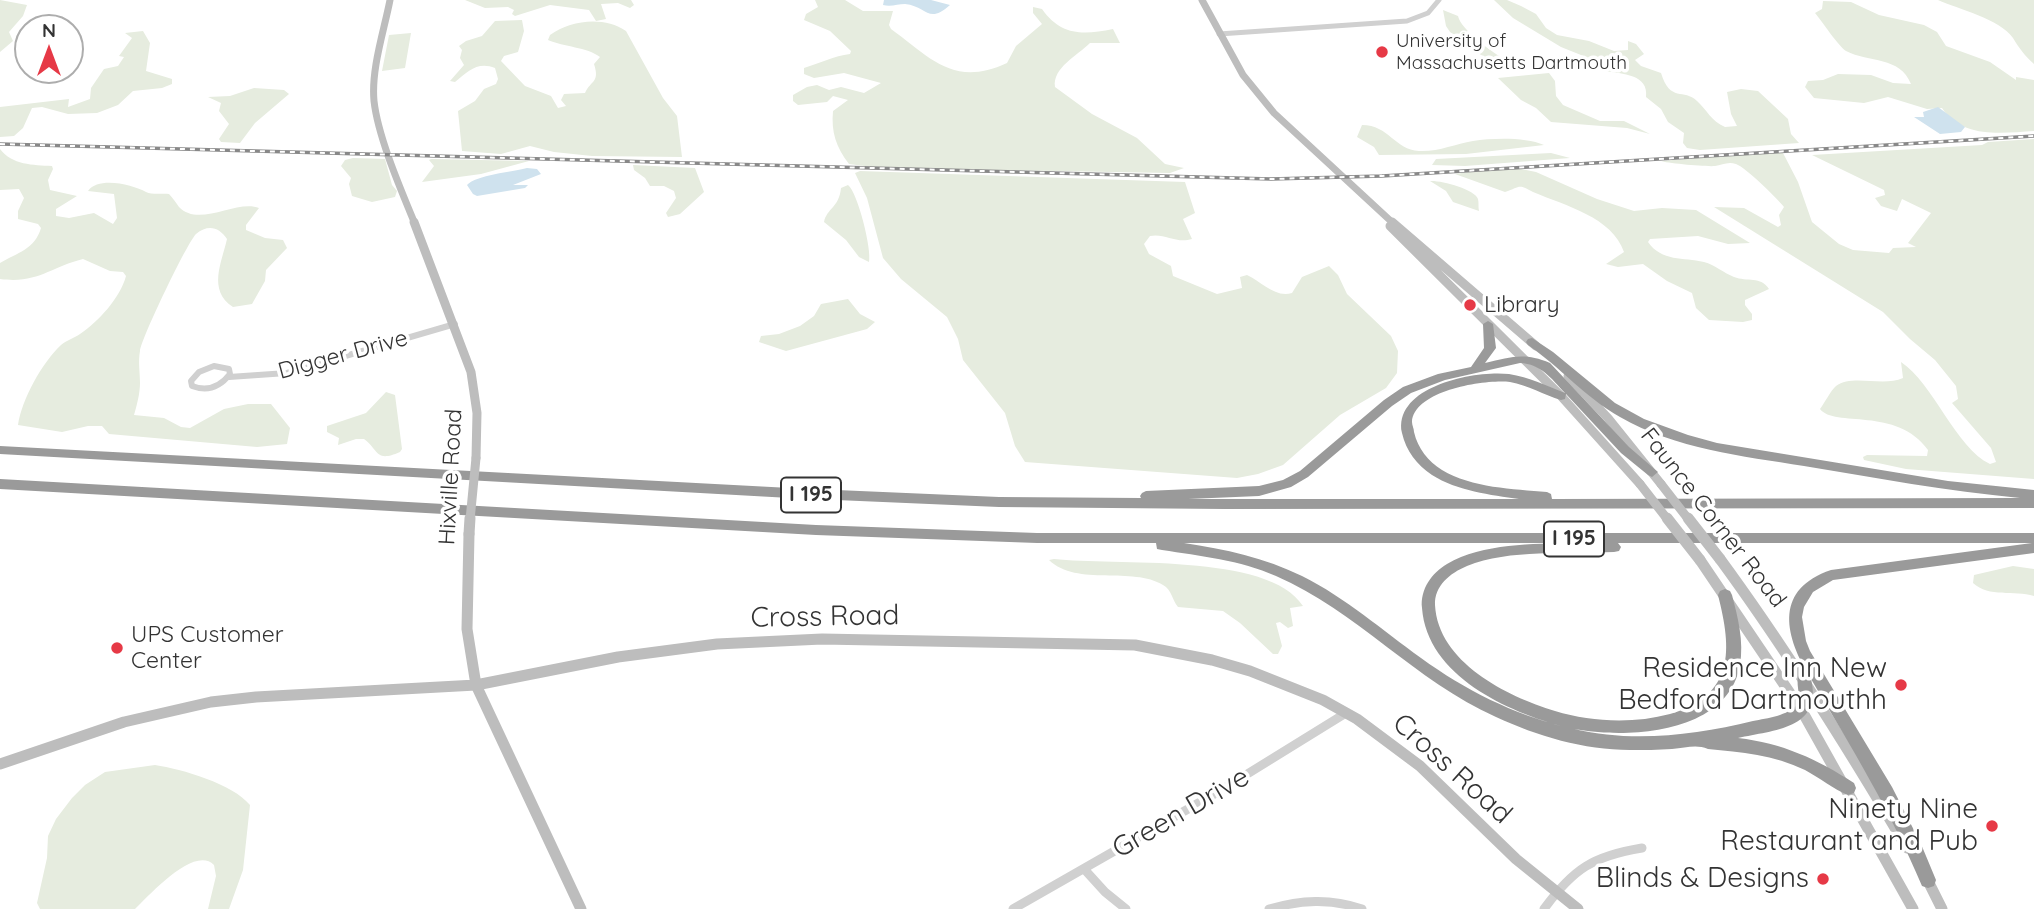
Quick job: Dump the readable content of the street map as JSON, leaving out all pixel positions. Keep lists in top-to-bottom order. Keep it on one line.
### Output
{"streets":{"highway":["I 195"],"street":["Digger Drive","Hixville Road","Faunce Corner Road","Cross Road","Green Drive"]},"crossings":[["Digger Drive","Hixville Road"],["Hixville Road","Cross Road"],["Cross Road","Green Drive"]],"places":["University of Massachusetts Dartmouth","Library","UPS Customer Center","Residence Inn New Bedford Dartmouthh","Ninety Nine Restaurant and Pub","Blinds & Designs"],"north":"top"}
